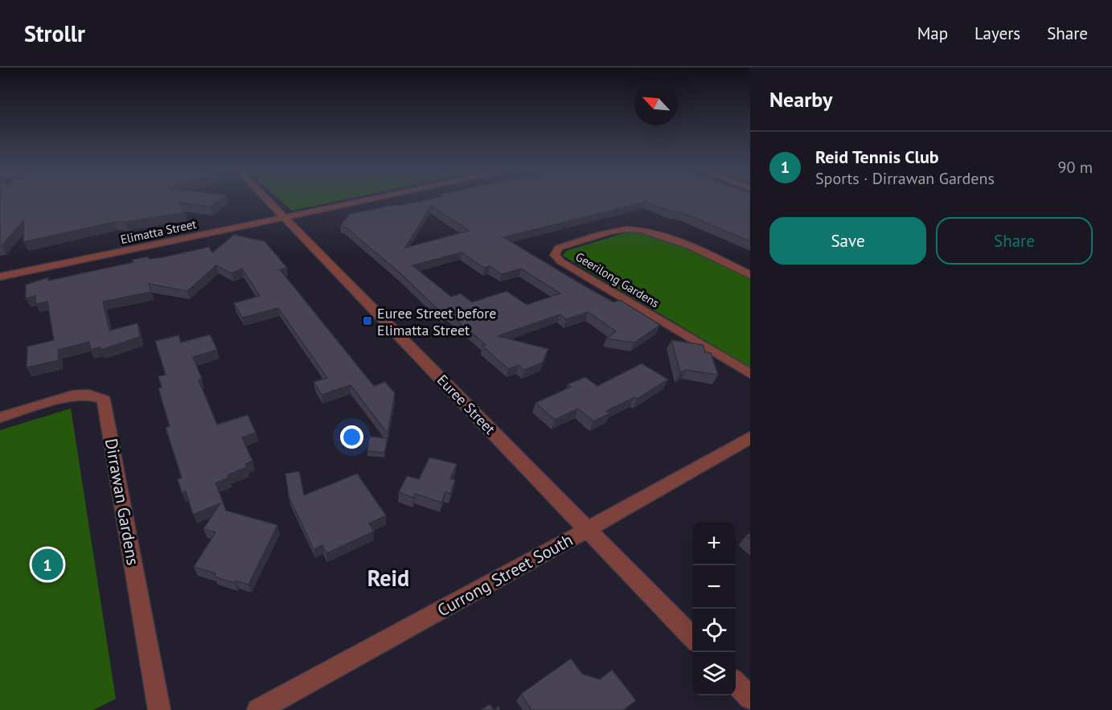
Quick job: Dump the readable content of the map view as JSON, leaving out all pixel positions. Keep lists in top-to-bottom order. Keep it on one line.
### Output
{"streets":{"street":["Elimatta Street","Geerilong Gardens","Euree Street","Dirrawan Gardens","Currong Street South"]},"crossings":[["Elimatta Street","Euree Street"],["Euree Street","Currong Street South"]],"districts":["Reid"],"places":{"transit":["Euree Street before Elimatta Street"]},"north":"top left","page":{"header":"Strollr","nav":["Map","Layers","Share"],"heading":"Nearby","list":[{"mark":"1","name":"Reid Tennis Club","note":"Sports · Dirrawan Gardens","value":"90 m"}],"buttons":["Save","Share"],"map_buttons":["+","−"],"pins":"1"}}
